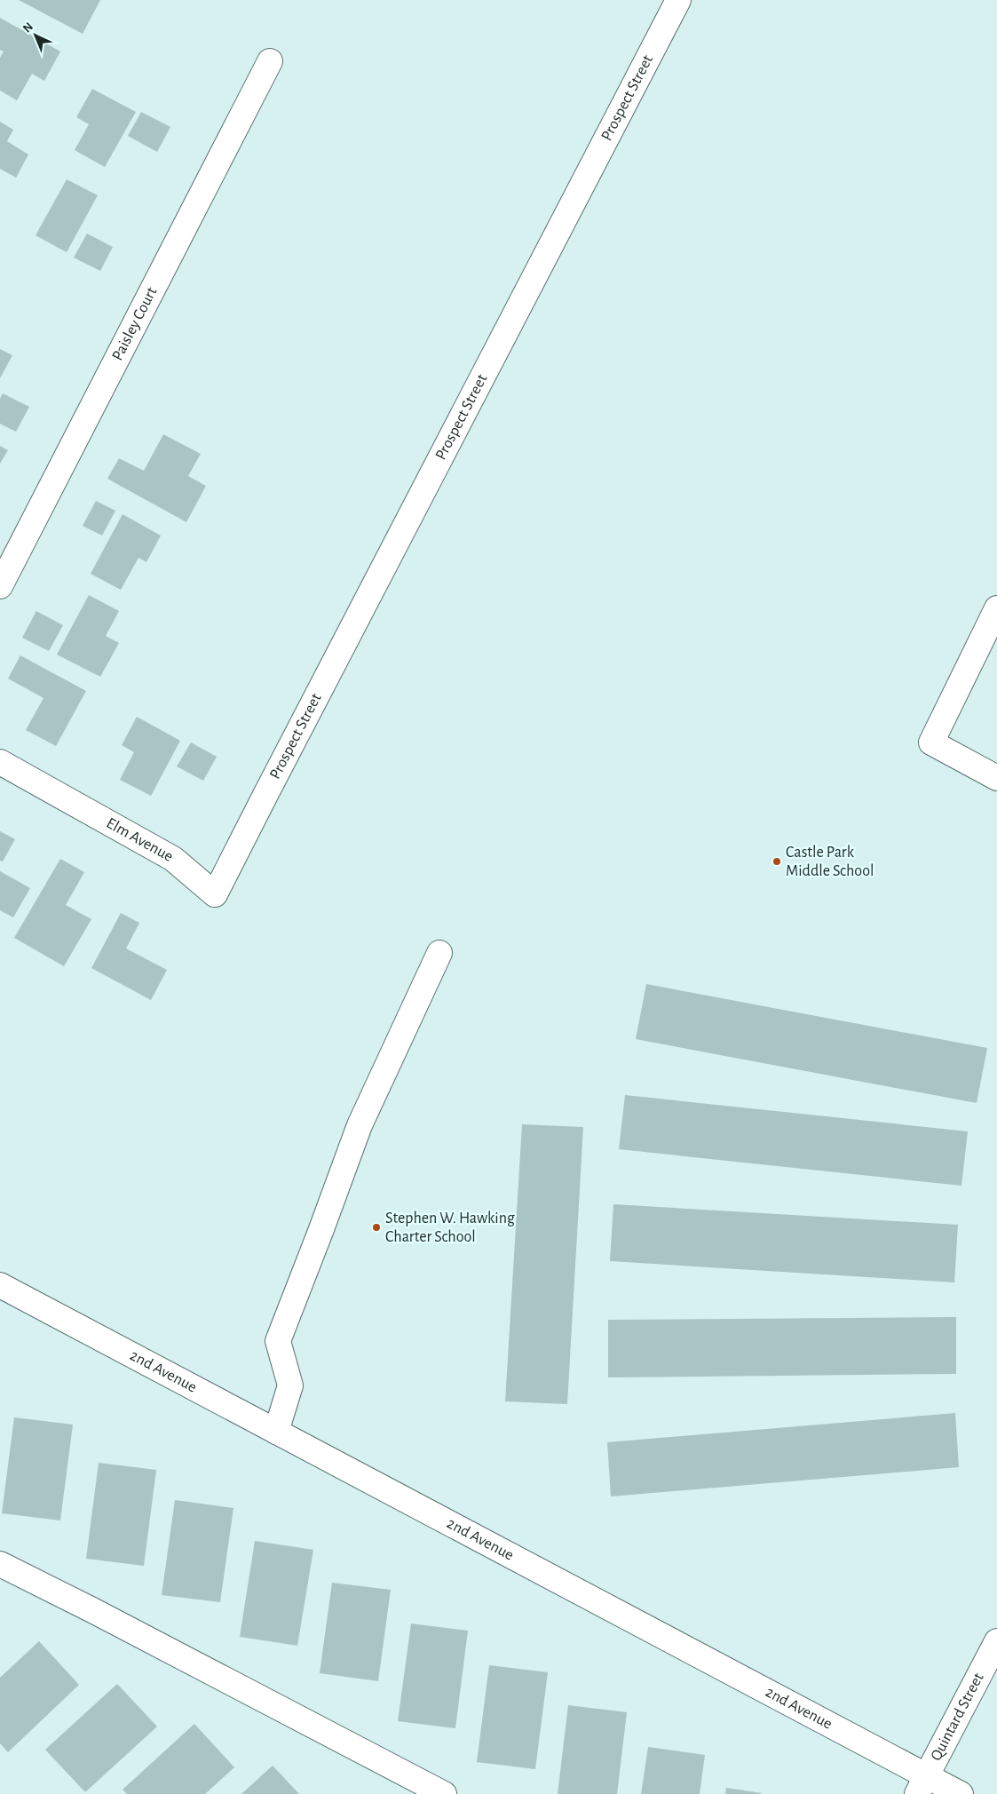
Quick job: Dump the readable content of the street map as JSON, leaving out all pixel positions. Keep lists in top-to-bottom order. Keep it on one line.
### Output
{"streets":{"street":["Prospect Street","Paisley Court","Elm Avenue","2nd Avenue","Quintard Street"]},"crossings":[["Prospect Street","Elm Avenue"],["2nd Avenue","Quintard Street"]],"places":["Castle Park Middle School","Stephen W. Hawking Charter School"],"north":"top left"}
